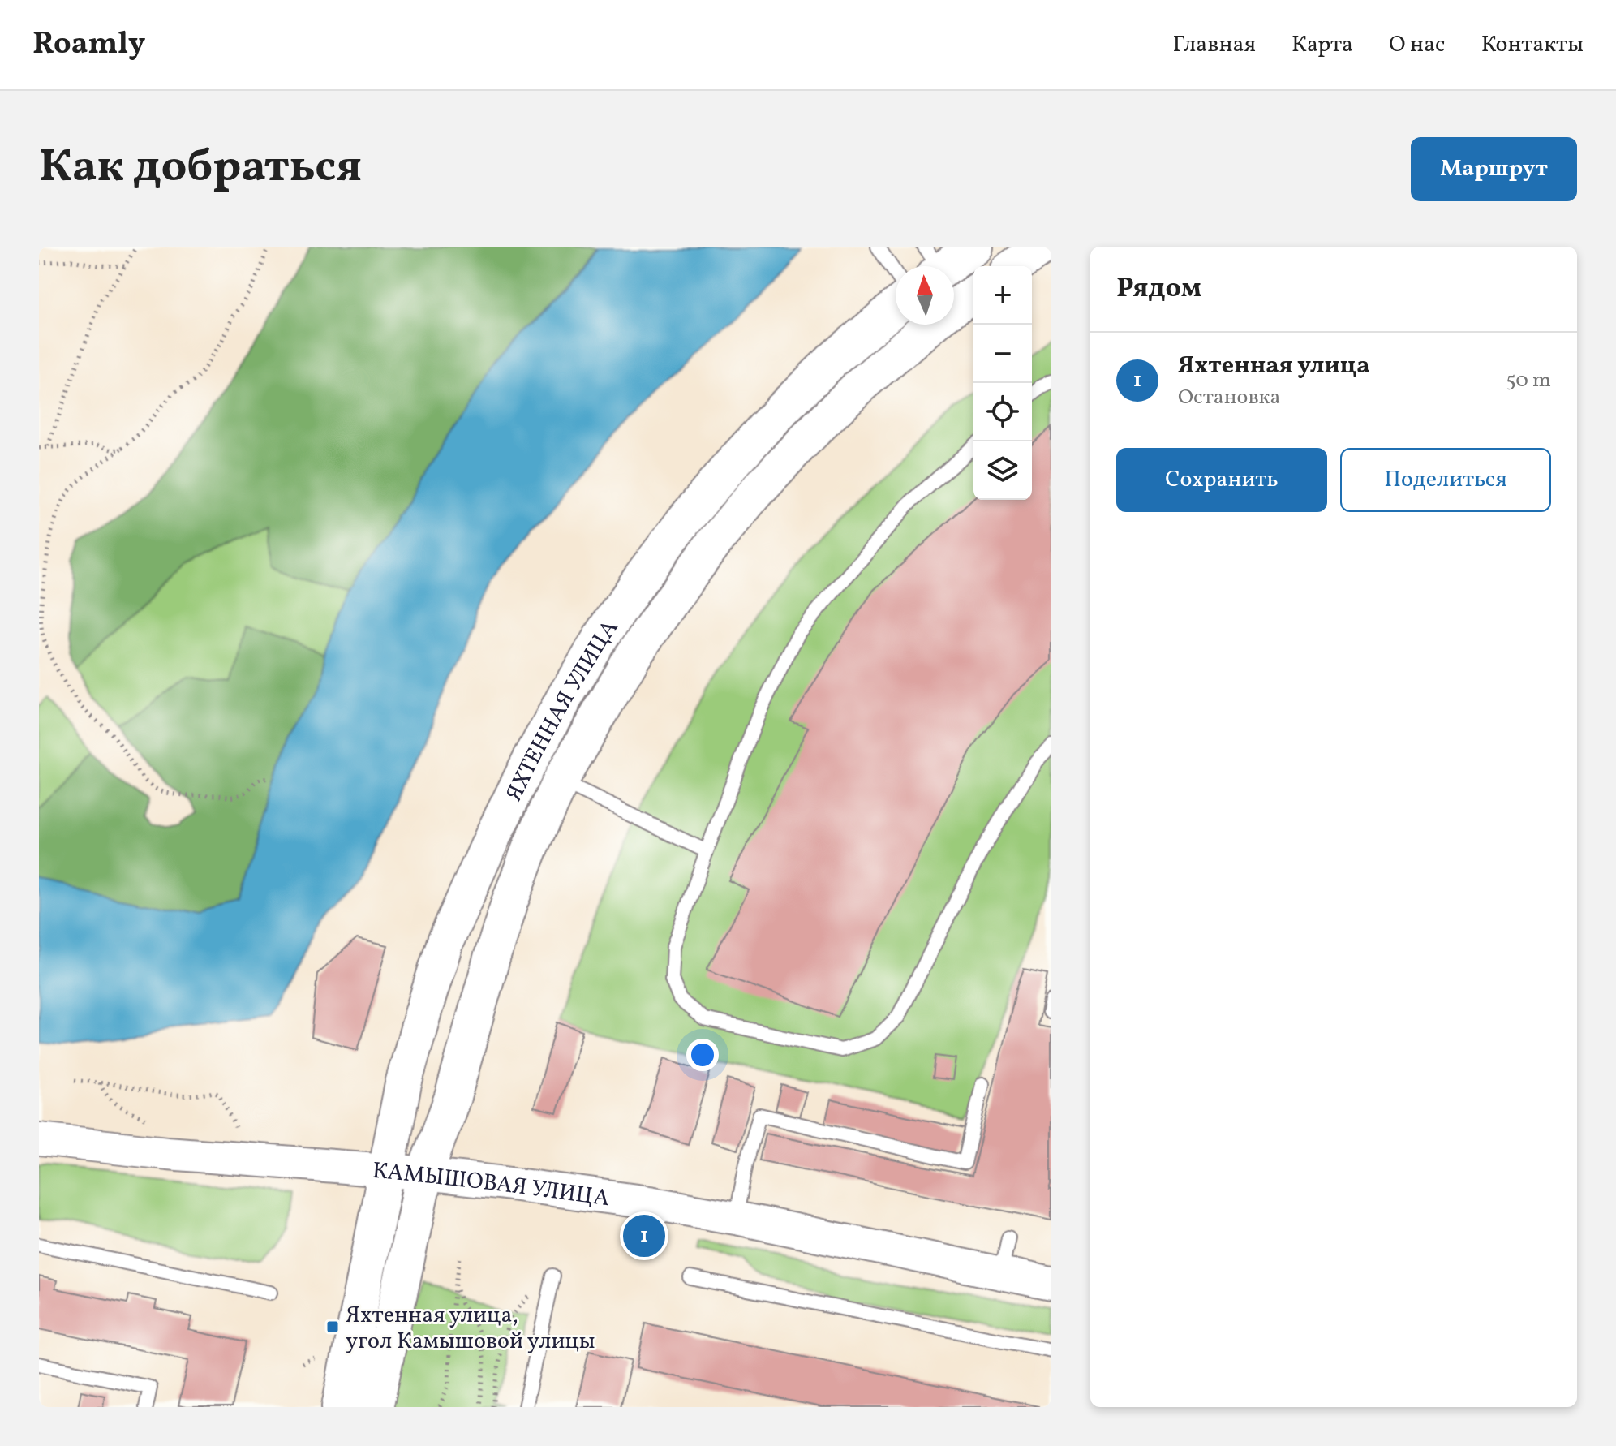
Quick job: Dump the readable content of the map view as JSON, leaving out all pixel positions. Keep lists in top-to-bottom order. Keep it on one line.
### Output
{"streets":{"main road":["ЯХТЕННАЯ УЛИЦА"],"street":["КАМЫШОВАЯ УЛИЦА"]},"crossings":[["ЯХТЕННАЯ УЛИЦА","КАМЫШОВАЯ УЛИЦА"]],"places":{"transit":["Яхтенная улица, угол Камышовой улицы"]},"north":"top","page":{"header":"Roamly","nav":["Главная","Карта","О нас","Контакты"],"title":"Как добраться","buttons":["Маршрут",["Сохранить","Поделиться"]],"heading":"Рядом","map_buttons":["+","−"],"list":[{"mark":"1","name":"Яхтенная улица","note":"Остановка","value":"50 m"}],"pins":"1"}}
